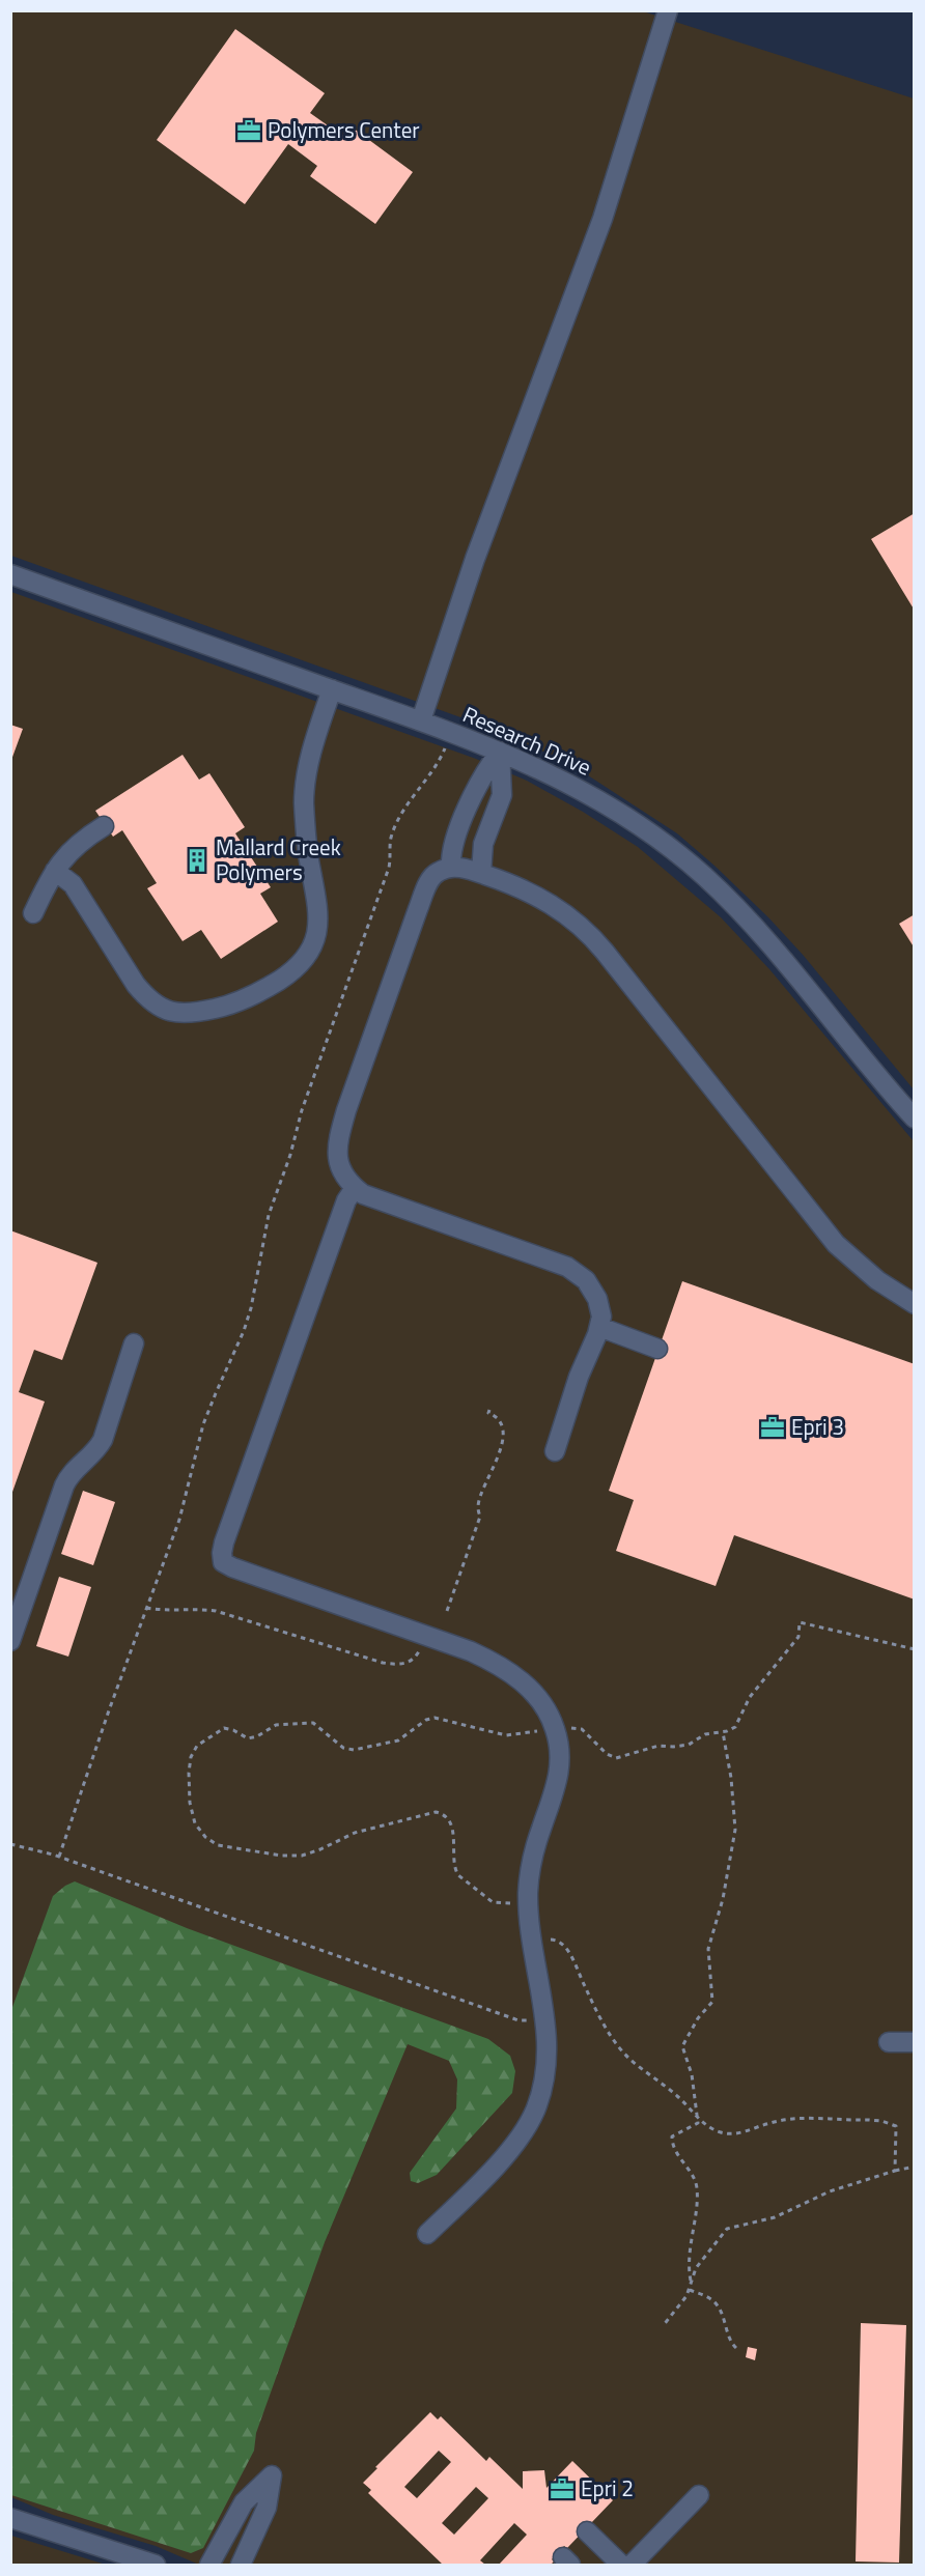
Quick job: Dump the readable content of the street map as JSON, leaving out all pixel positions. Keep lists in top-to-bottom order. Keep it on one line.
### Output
{"streets":{"street":["Research Drive"]},"places":{"office":["Polymers Center","Epri 3","Epri 2"],"building":["Mallard Creek Polymers"]}}
